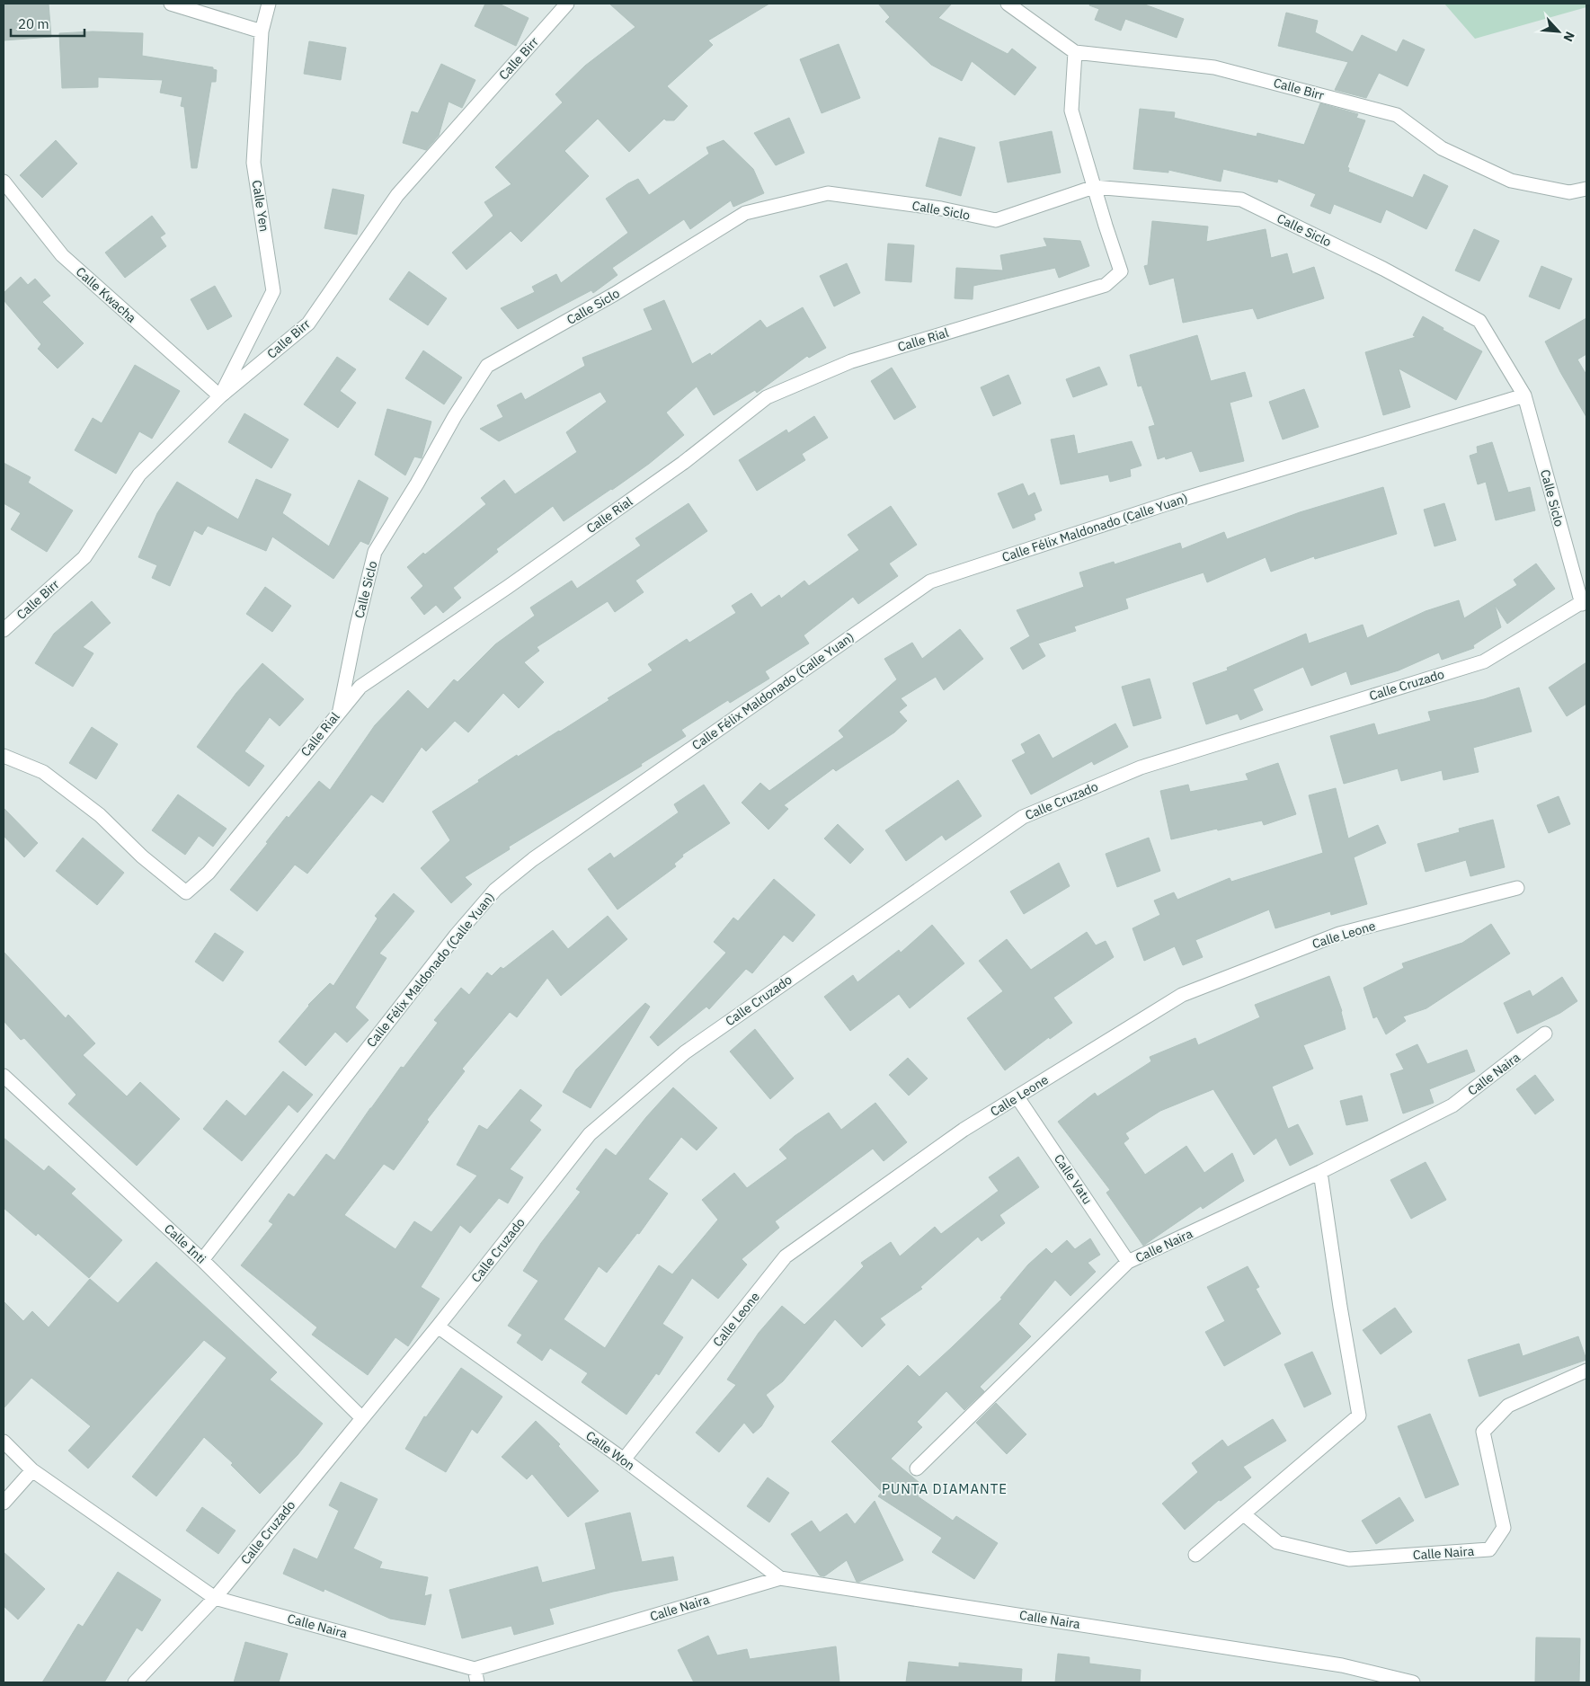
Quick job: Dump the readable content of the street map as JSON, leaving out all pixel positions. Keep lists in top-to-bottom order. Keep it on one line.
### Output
{"streets":{"street":["Calle Birr","Calle Yen","Calle Siclo","Calle Kwacha","Calle Rial","Calle Félix Maldonado (Calle Yuan)","Calle Cruzado","Calle Leone","Calle Naira","Calle Vatu","Calle Inti","Calle Won"]},"crossings":[["Calle Birr","Calle Yen"],["Calle Birr","Calle Kwacha"],["Calle Birr","Calle Rial"],["Calle Yen","Calle Kwacha"],["Calle Siclo","Calle Rial"],["Calle Siclo","Calle Félix Maldonado (Calle Yuan)"],["Calle Siclo","Calle Cruzado"],["Calle Félix Maldonado (Calle Yuan)","Calle Inti"],["Calle Cruzado","Calle Naira"],["Calle Cruzado","Calle Inti"],["Calle Cruzado","Calle Won"],["Calle Leone","Calle Vatu"],["Calle Leone","Calle Won"],["Calle Naira","Calle Vatu"],["Calle Naira","Calle Won"]],"districts":["PUNTA DIAMANTE"],"scale_bar":"20 m","north":"bottom right"}
